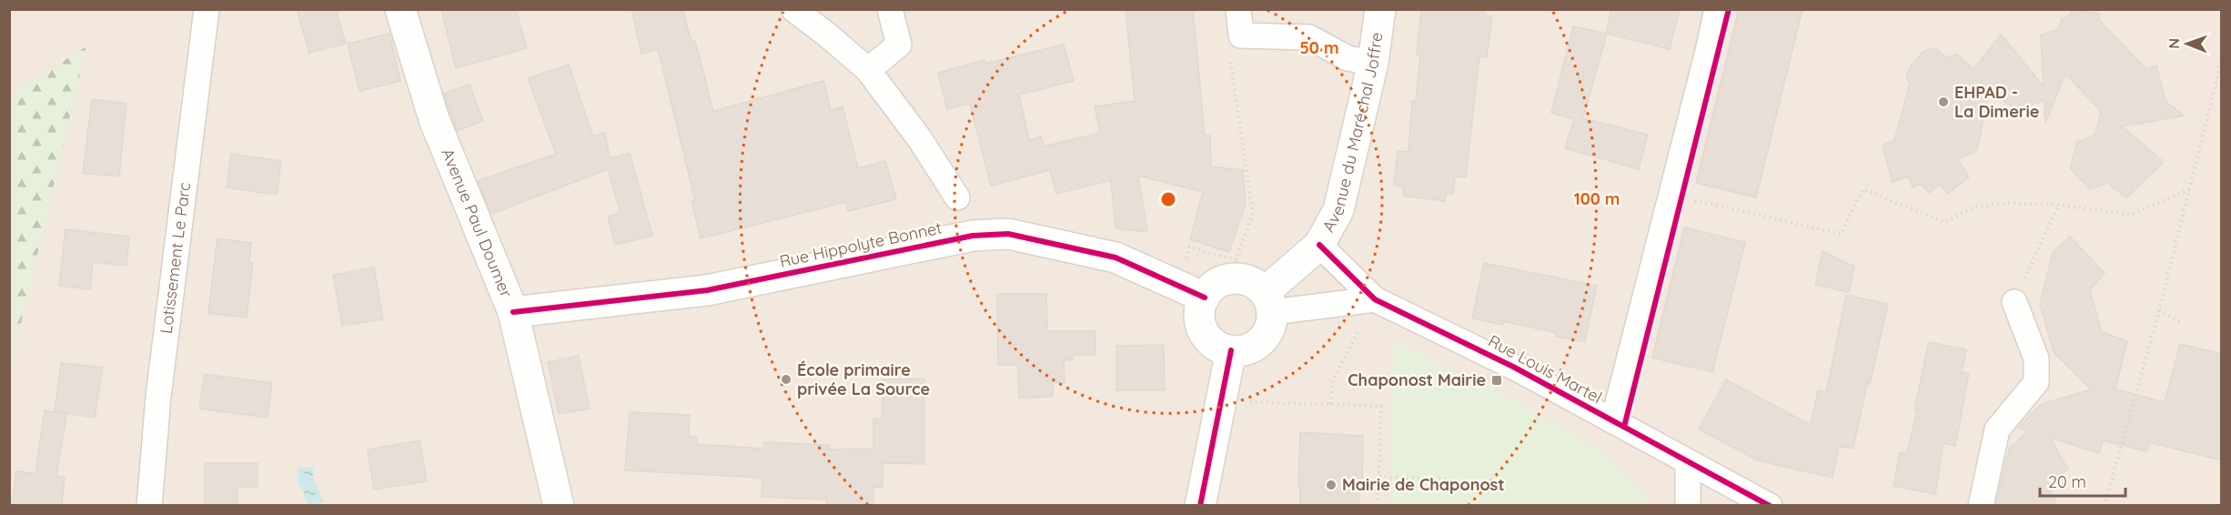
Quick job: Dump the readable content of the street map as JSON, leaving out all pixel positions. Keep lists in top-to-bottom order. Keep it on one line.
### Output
{"streets":{"main road":["Avenue du Maréchal Joffre","Avenue Paul Doumer","Rue Hippolyte Bonnet"],"street":["Lotissement Le Parc","Rue Louis Martel"]},"crossings":[["Avenue du Maréchal Joffre","Rue Hippolyte Bonnet"],["Avenue du Maréchal Joffre","Rue Louis Martel"],["Avenue Paul Doumer","Rue Hippolyte Bonnet"]],"places":{"other":["EHPAD - La Dimerie","École primaire privée La Source","Mairie de Chaponost"],"transit":["Chaponost Mairie"]},"scale_bar":"20 m","north":"left","rings":["50 m","100 m"]}
